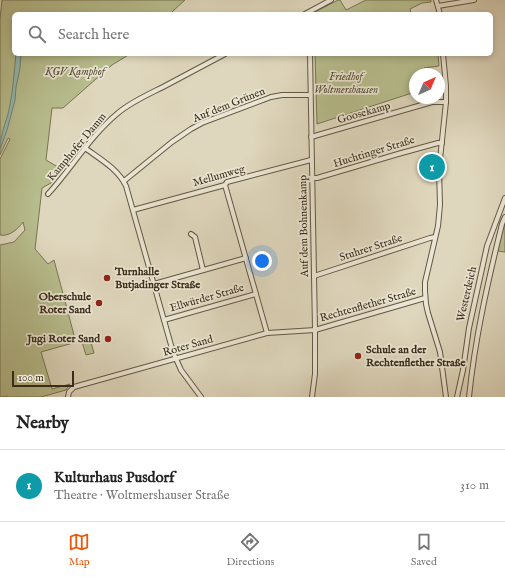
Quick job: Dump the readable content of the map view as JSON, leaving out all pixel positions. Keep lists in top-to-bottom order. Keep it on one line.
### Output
{"streets":{"street":["Auf dem Grünen","Goosekamp","Kamphofer Damm","Huchtinger Straße","Mellumweg","Auf dem Bohnenkamp","Stuhrer Straße","Westerdeich","Ellwürder Straße","Rechtenflether Straße","Roter Sand"]},"crossings":[["Auf dem Grünen","Auf dem Bohnenkamp"],["Goosekamp","Auf dem Bohnenkamp"],["Huchtinger Straße","Auf dem Bohnenkamp"],["Mellumweg","Auf dem Bohnenkamp"],["Auf dem Bohnenkamp","Stuhrer Straße"],["Auf dem Bohnenkamp","Rechtenflether Straße"],["Auf dem Bohnenkamp","Roter Sand"],["Rechtenflether Straße","Roter Sand"]],"parks":["KGV Kamphof","Friedhof Woltmershausen"],"places":["Turnhalle Butjadinger Straße","Oberschule Roter Sand","Jugi Roter Sand","Schule an der Rechtenflether Straße"],"scale_bar":"100 m","north":"top right","page":{"search":"Search here","pins":"1","scale":"100 m","heading":"Nearby","list":[{"mark":"1","name":"Kulturhaus Pusdorf","note":"Theatre · Woltmershauser Straße","value":"310 m"}],"nav":["Map","Directions","Saved"]}}
